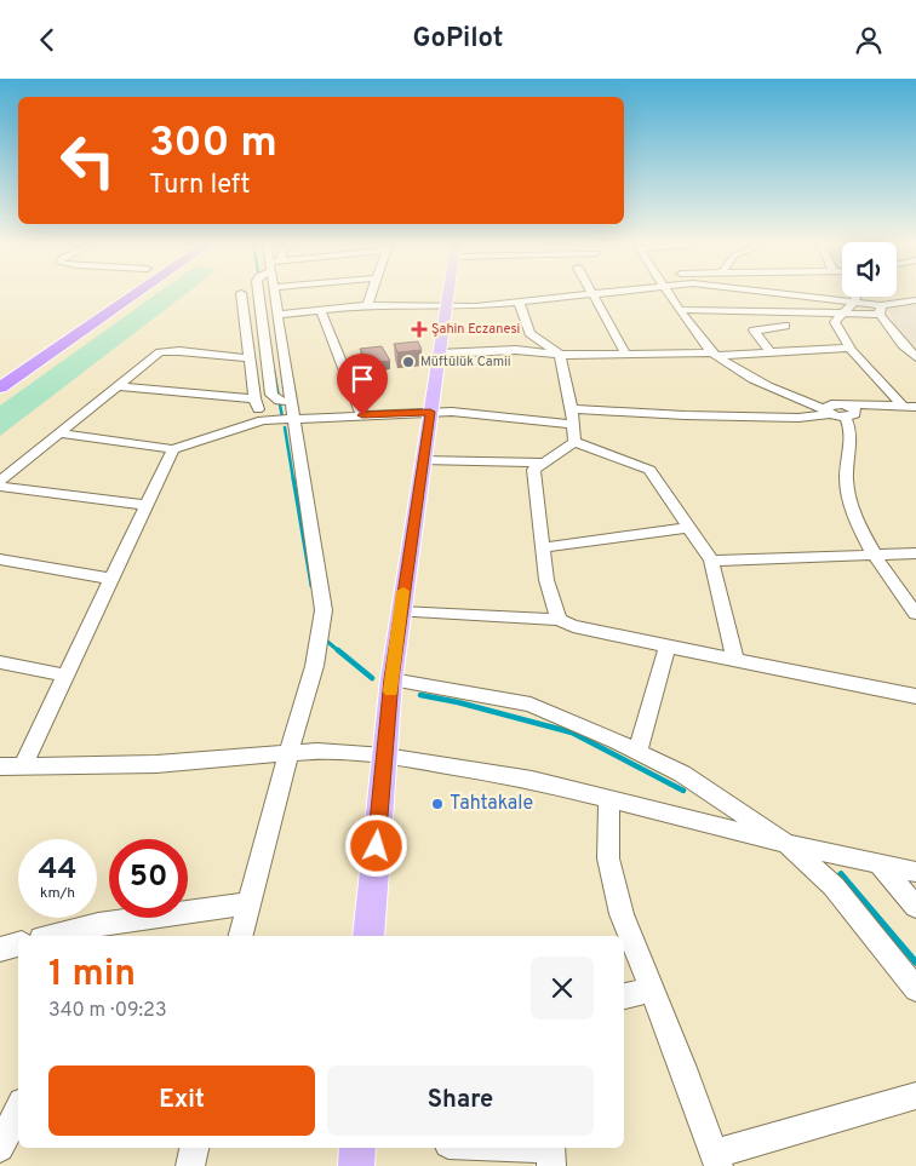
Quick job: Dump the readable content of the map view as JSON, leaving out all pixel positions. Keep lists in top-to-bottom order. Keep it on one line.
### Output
{"places":{"health":["Şahin Eczanesi"],"other":["Müftülük Camii","Tahtakale"]},"page":{"header":"GoPilot","turn":["300 m","Turn left"],"speed":"44 km/h","limit":"50","heading":["1 min","340 m · 09:23"],"buttons":["Exit","Share"]}}
